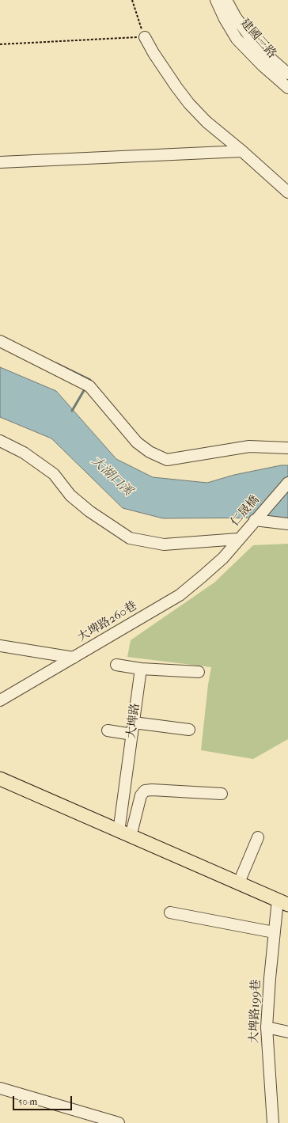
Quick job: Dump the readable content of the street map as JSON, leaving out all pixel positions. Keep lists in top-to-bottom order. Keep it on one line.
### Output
{"streets":{"street":["建國三路","仁晟橋","大埤路260巷","大埤路","大埤路199巷"]},"crossings":[["仁晟橋","大埤路260巷"]],"water":["大湖口溪"],"scale_bar":"50 m"}
